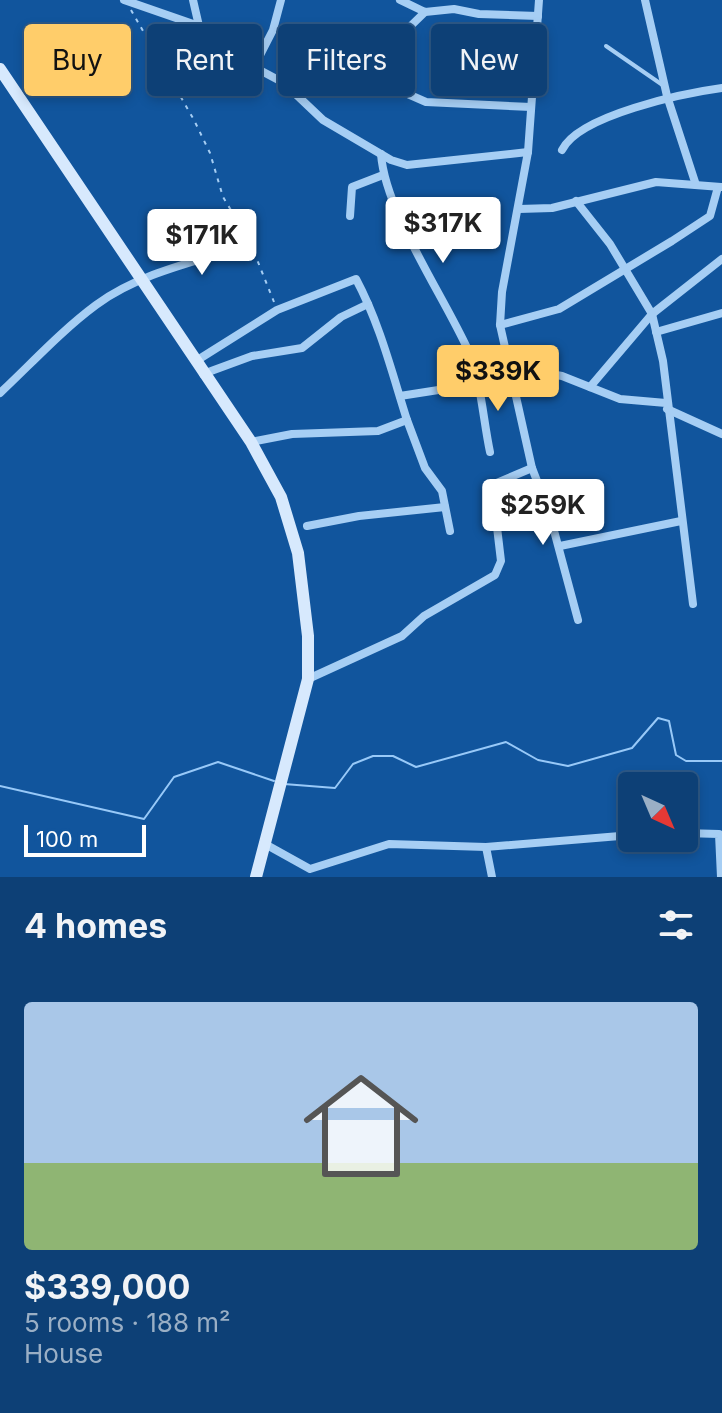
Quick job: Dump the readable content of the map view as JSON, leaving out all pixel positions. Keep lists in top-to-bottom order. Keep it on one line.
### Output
{"scale_bar":"100 m","north":"bottom right","page":{"chip":["Buy","Rent","Filters","New"],"price":["$317K","$171K","$339K","$259K"],"scale":"100 m","heading":"4 homes","list":[{"name":"$339,000","note":"5 rooms · 188 m² · House"}]}}
